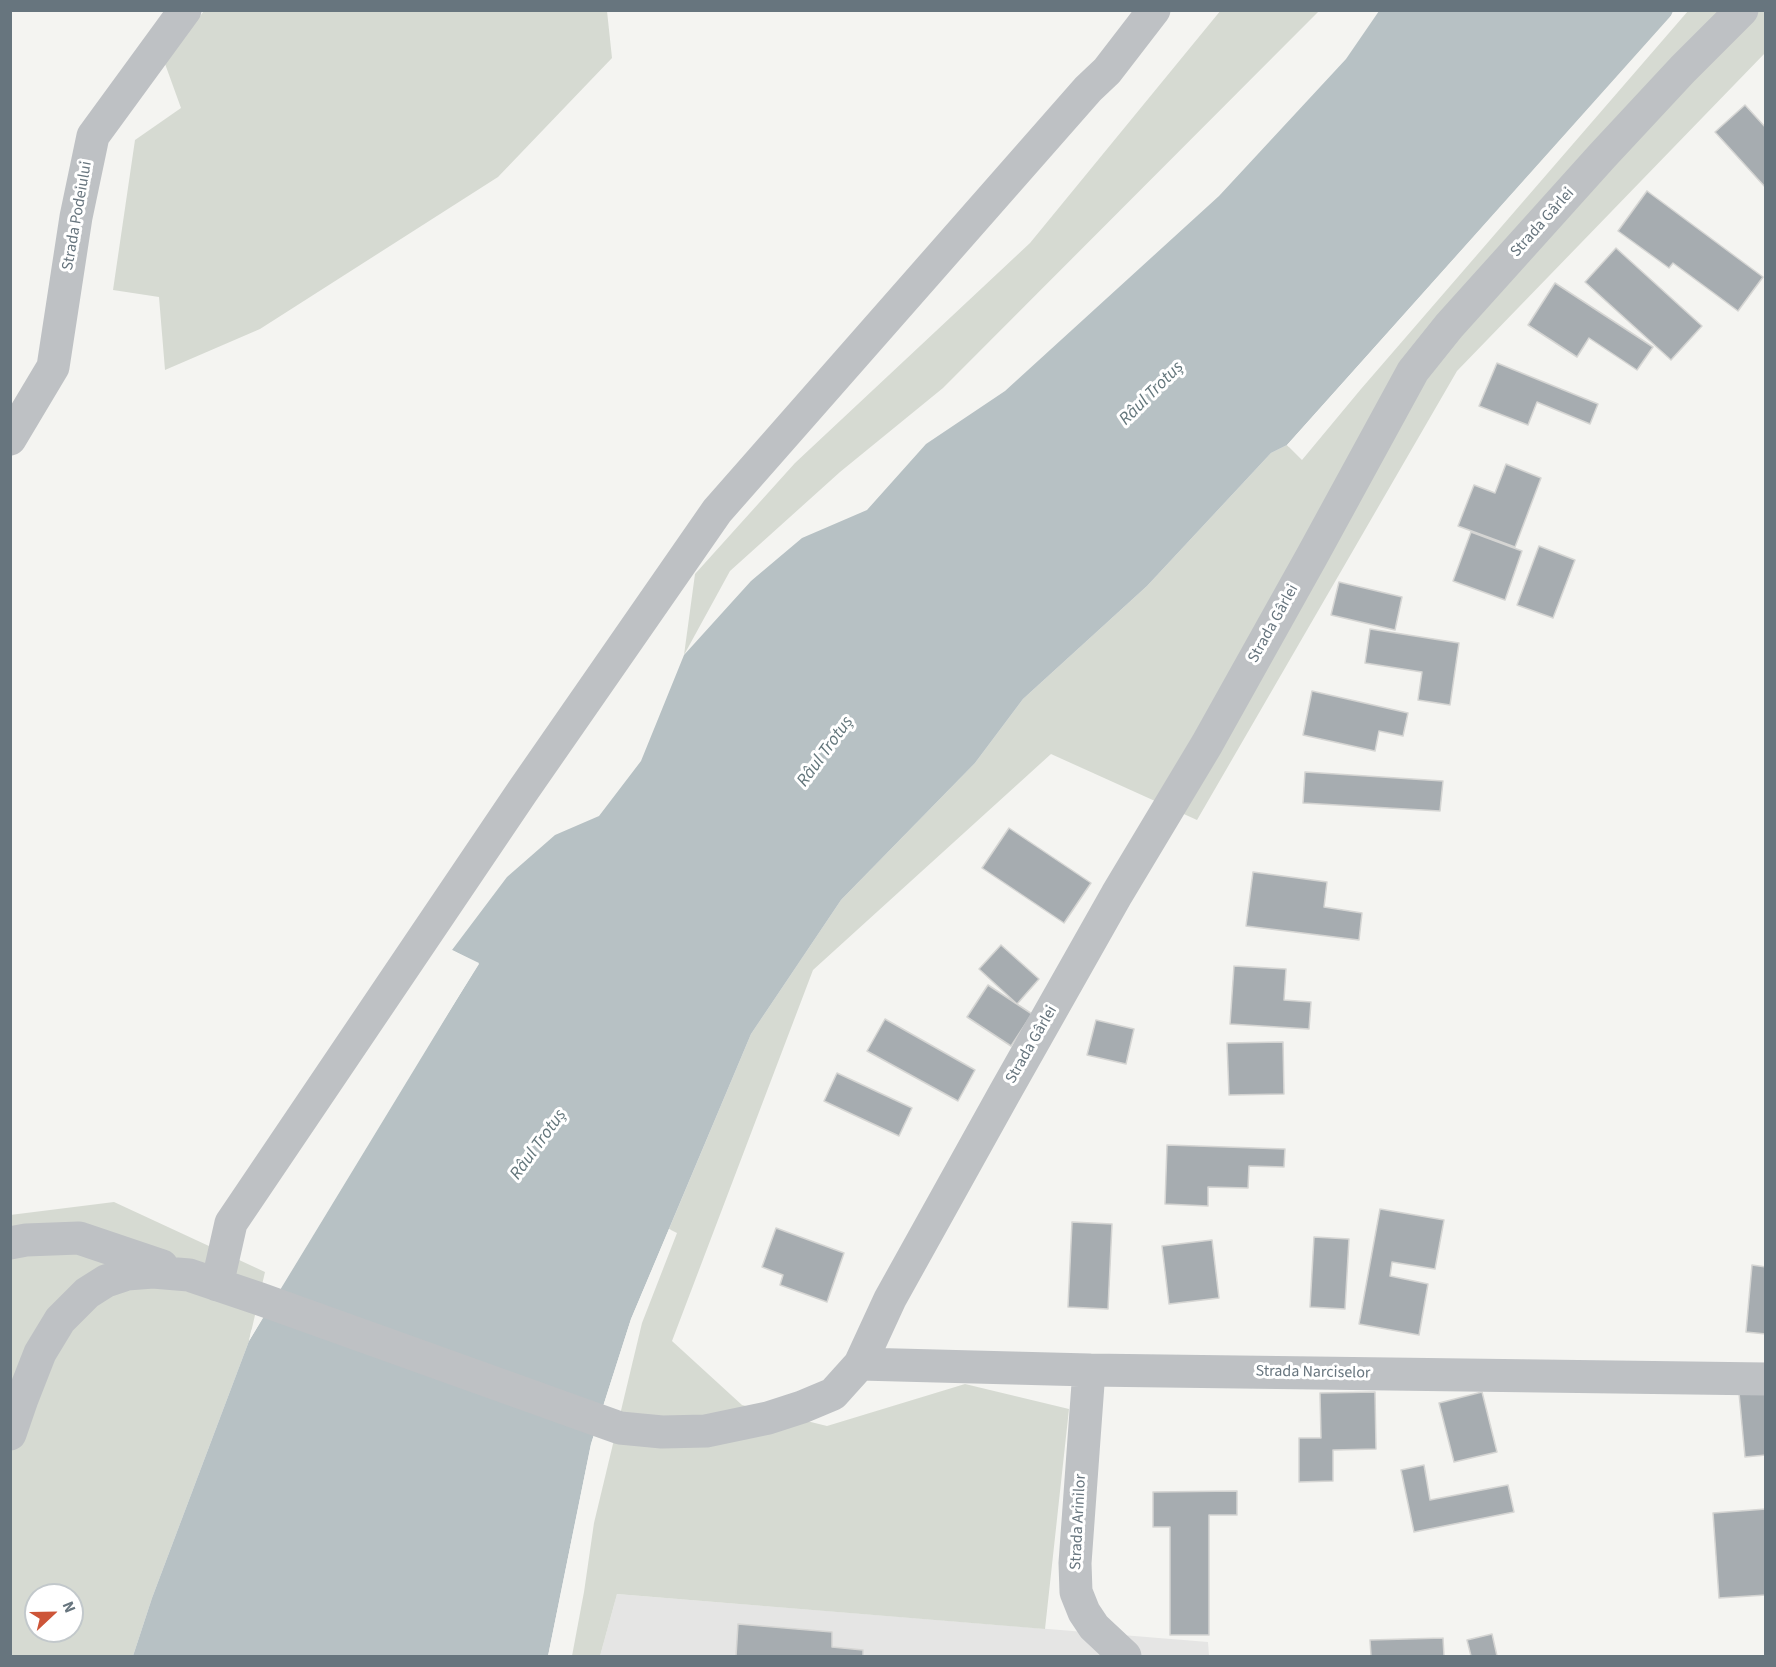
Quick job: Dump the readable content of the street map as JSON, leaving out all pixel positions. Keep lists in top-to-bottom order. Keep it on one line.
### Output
{"streets":{"street":["Strada Podeiului","Strada Gârlei","Strada Narciselor","Strada Arinilor"]},"crossings":[["Strada Gârlei","Strada Narciselor"],["Strada Narciselor","Strada Arinilor"]],"water":["Râul Trotuș"],"north":"right"}
